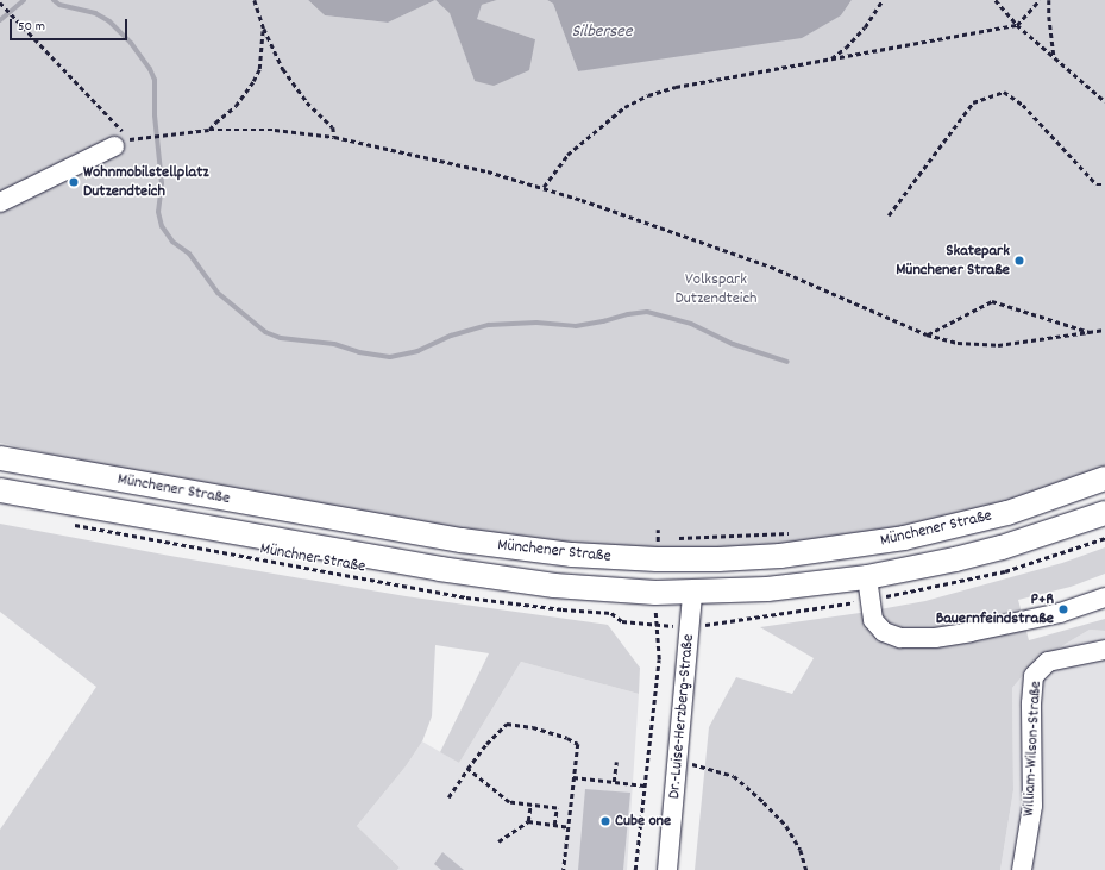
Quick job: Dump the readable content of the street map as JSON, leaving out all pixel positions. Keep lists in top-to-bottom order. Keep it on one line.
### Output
{"streets":{"main road":["Münchener Straße"],"street":["Dr.-Luise-Herzberg-Straße","William-Wilson-Straße"],"path":["Münchner Straße"]},"crossings":[["Münchener Straße","Dr.-Luise-Herzberg-Straße"],["Münchner Straße","Dr.-Luise-Herzberg-Straße"]],"water":["Silbersee"],"parks":["Volkspark Dutzendteich"],"places":["Wohnmobilstellplatz Dutzendteich","Skatepark Münchener Straße","P+R Bauernfeindstraße","Cube one"],"scale_bar":"50 m"}
